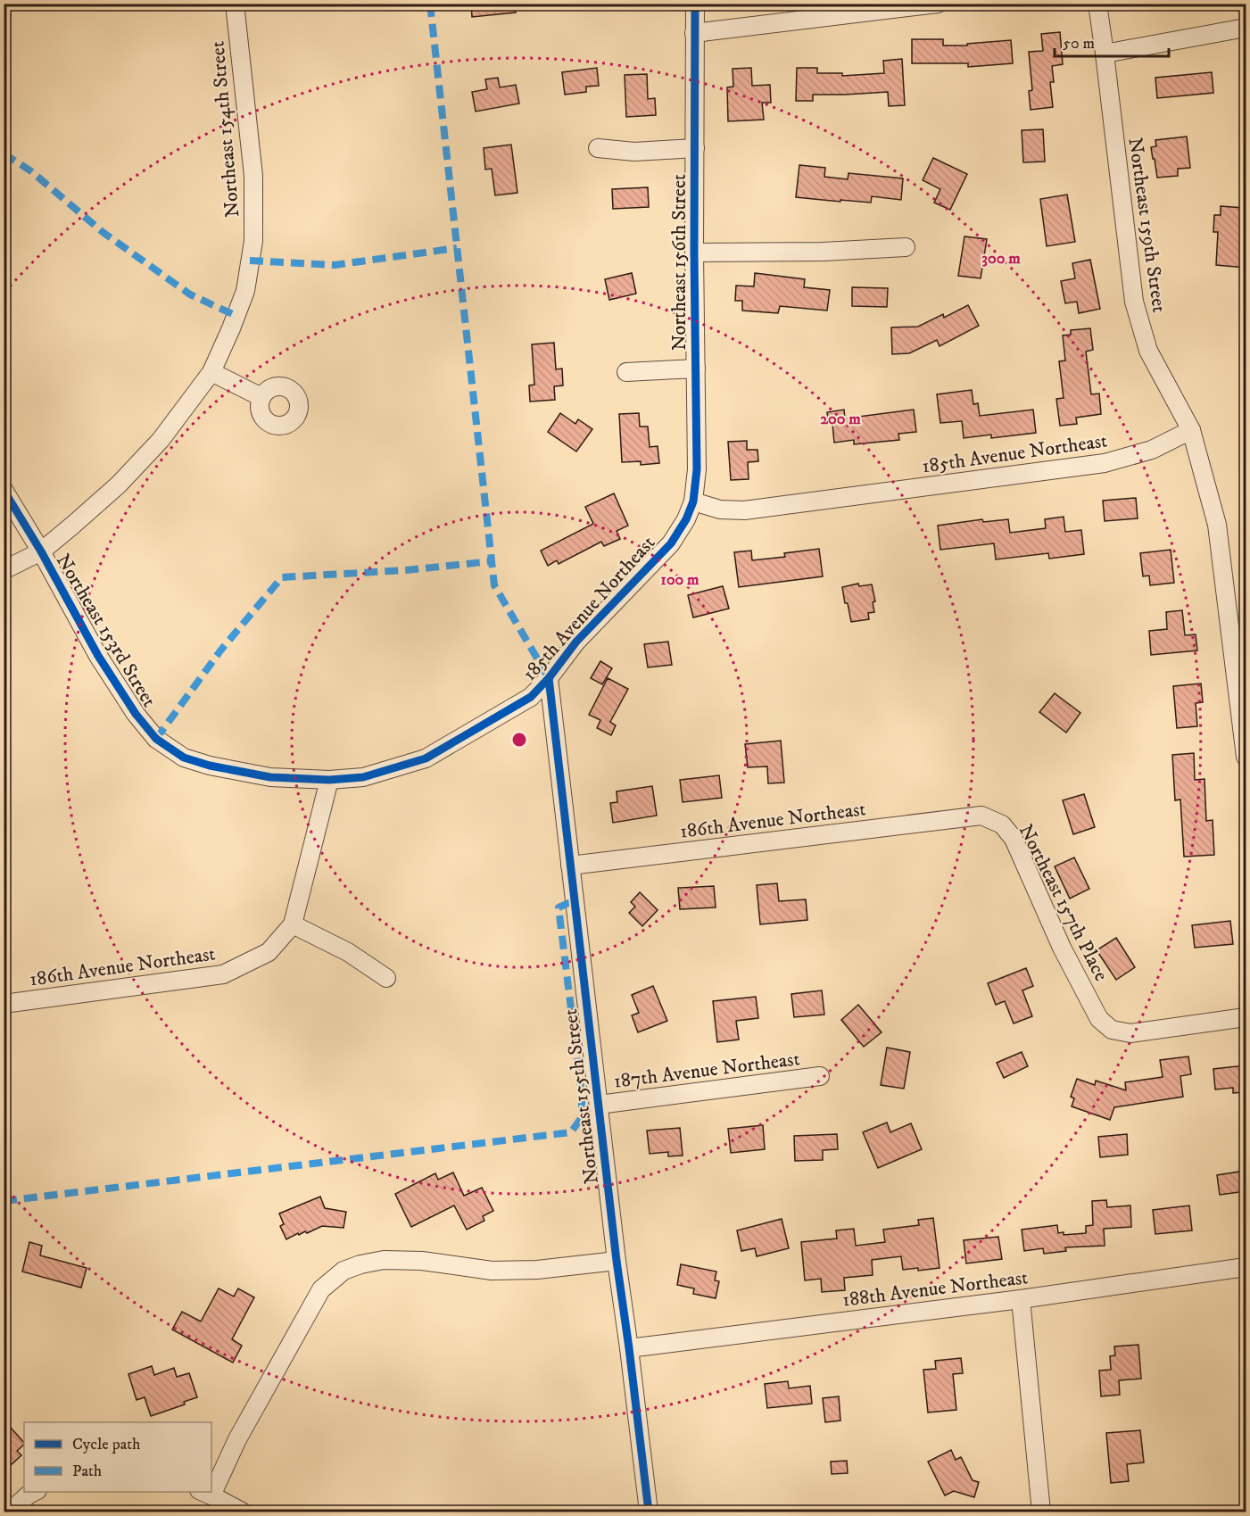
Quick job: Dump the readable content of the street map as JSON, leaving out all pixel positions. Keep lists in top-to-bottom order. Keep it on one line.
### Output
{"streets":{"street":["Northeast 154th Street","Northeast 159th Street","Northeast 156th Street","185th Avenue Northeast","Northeast 153rd Street","186th Avenue Northeast","Northeast 157th Place","187th Avenue Northeast","Northeast 155th Street","188th Avenue Northeast"]},"crossings":[["Northeast 154th Street","Northeast 153rd Street"],["Northeast 159th Street","185th Avenue Northeast"],["Northeast 156th Street","185th Avenue Northeast"],["185th Avenue Northeast","Northeast 153rd Street"],["185th Avenue Northeast","Northeast 155th Street"],["186th Avenue Northeast","Northeast 157th Place"],["186th Avenue Northeast","Northeast 155th Street"],["187th Avenue Northeast","Northeast 155th Street"],["Northeast 155th Street","188th Avenue Northeast"]],"legend":["Cycle path","Path"],"scale_bar":"50 m","rings":["300 m","200 m","100 m"]}
